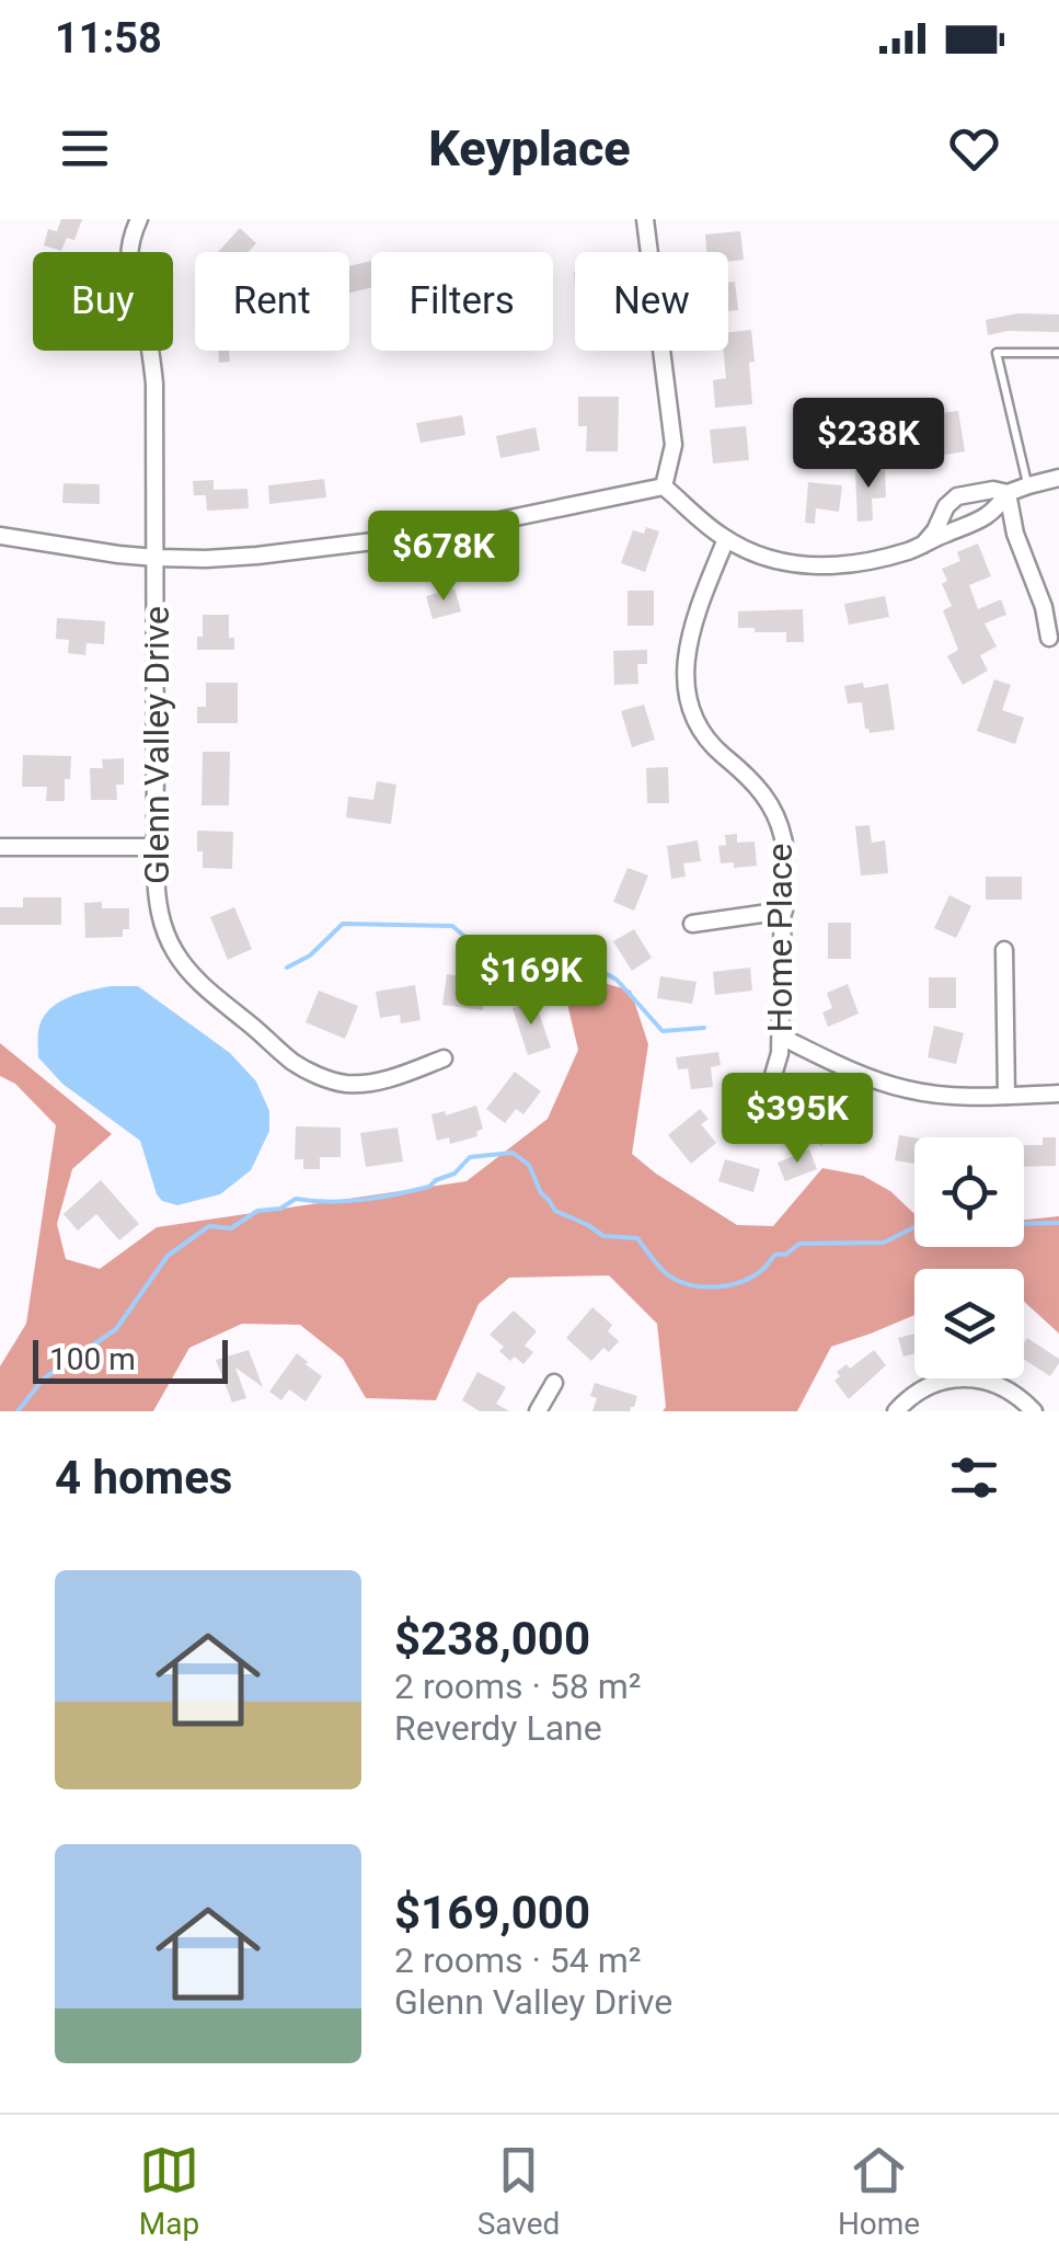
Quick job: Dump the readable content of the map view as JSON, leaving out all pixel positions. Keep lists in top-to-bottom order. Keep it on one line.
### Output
{"streets":{"street":["Glenn Valley Drive","Home Place"]},"scale_bar":"100 m","page":{"status":"11:58","header":"Keyplace","chip":["Buy","Rent","Filters","New"],"price":["$238K","$678K","$169K","$395K"],"scale":"100 m","heading":"4 homes","list":[{"name":"$238,000","note":"2 rooms · 58 m² · Reverdy Lane"},{"name":"$169,000","note":"2 rooms · 54 m² · Glenn Valley Drive"}],"tabs":["Map","Saved","Home"]}}
